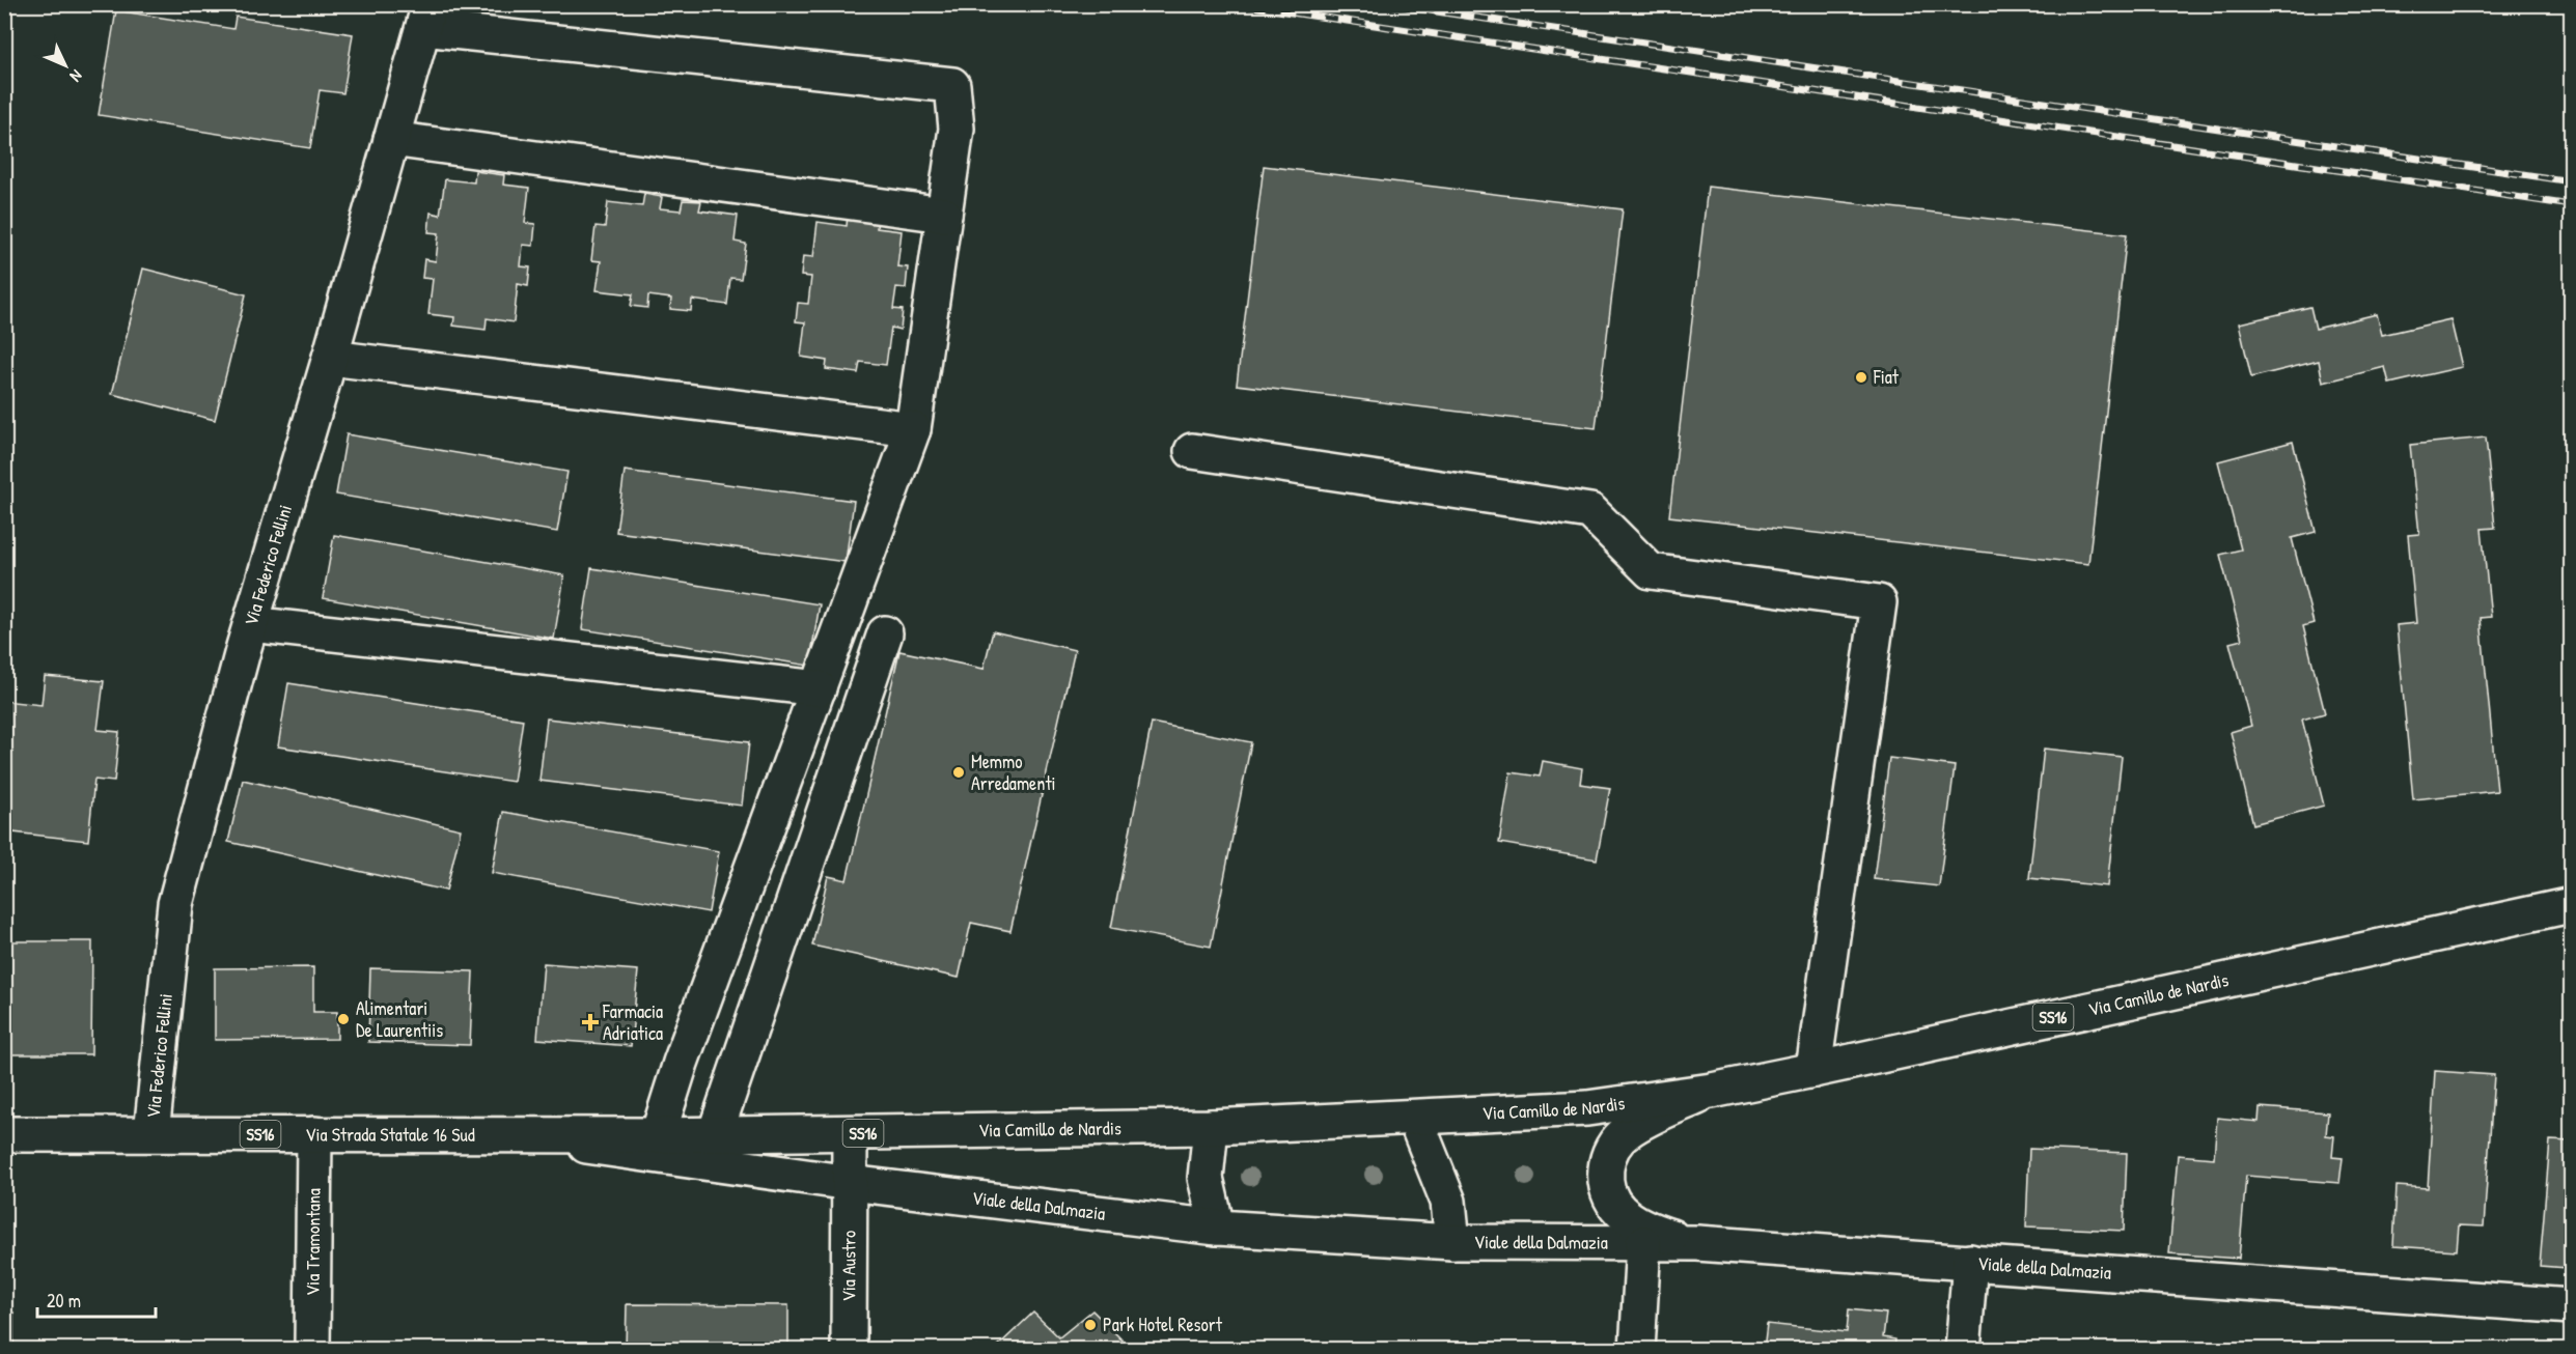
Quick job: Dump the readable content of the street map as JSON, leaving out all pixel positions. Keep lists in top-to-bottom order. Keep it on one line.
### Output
{"streets":{"street":["Via Federico Fellini","Via Camillo de Nardis","SS16","Via Strada Statale 16 Sud","Viale della Dalmazia","Via Tramontana","Via Austro"]},"crossings":[["Via Federico Fellini","Via Strada Statale 16 Sud"],["Via Camillo de Nardis","Via Strada Statale 16 Sud"],["Via Camillo de Nardis","Viale della Dalmazia"],["Via Camillo de Nardis","Via Austro"],["Via Strada Statale 16 Sud","Viale della Dalmazia"],["Via Strada Statale 16 Sud","Via Tramontana"],["Viale della Dalmazia","Via Austro"]],"places":{"other":["Fiat","Memmo Arredamenti","Alimentari De Laurentiis","Park Hotel Resort"],"health":["Farmacia Adriatica"]},"scale_bar":"20 m","north":"bottom right"}
